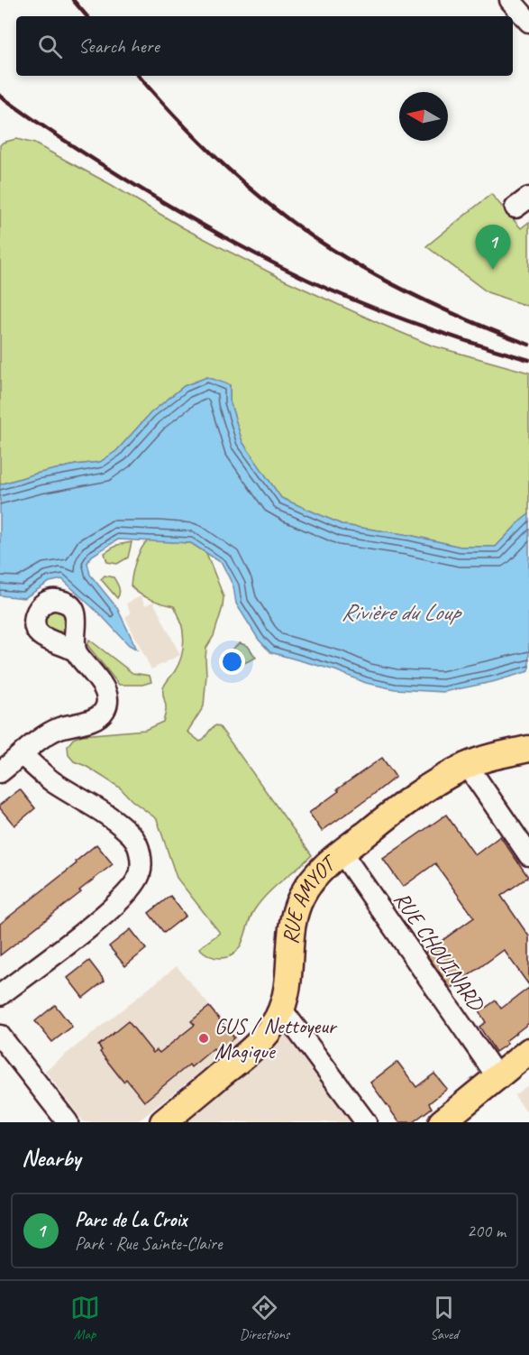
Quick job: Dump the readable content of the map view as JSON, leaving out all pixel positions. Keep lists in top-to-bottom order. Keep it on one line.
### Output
{"streets":{"main road":["RUE AMYOT"],"street":["RUE CHOUINARD"]},"crossings":[["RUE AMYOT","RUE CHOUINARD"]],"water":["Rivière du Loup"],"places":["GUS / Nettoyeur Magique"],"north":"left","page":{"search":"Search here","pins":"1","heading":"Nearby","list":[{"mark":"1","name":"Parc de La Croix","note":"Park · Rue Sainte-Claire","value":"200 m"}],"nav":["Map","Directions","Saved"]}}
